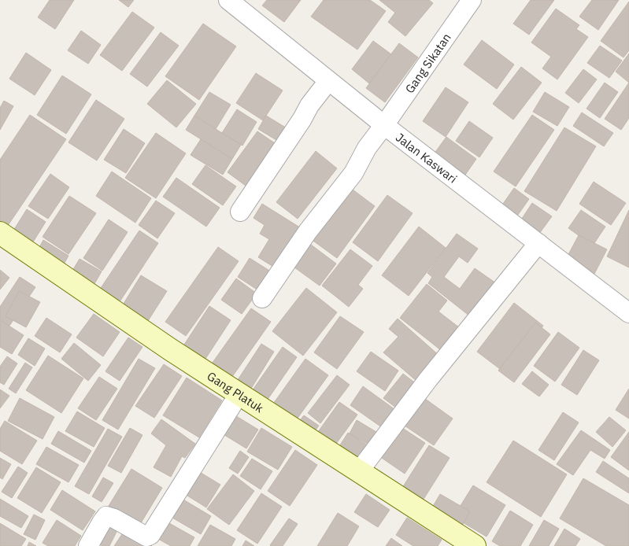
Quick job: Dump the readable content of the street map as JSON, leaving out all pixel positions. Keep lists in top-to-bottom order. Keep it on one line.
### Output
{"streets":{"street":["Gang Sikatan","Jalan Kaswari","Gang Platuk"]},"crossings":[["Gang Sikatan","Jalan Kaswari"]]}
